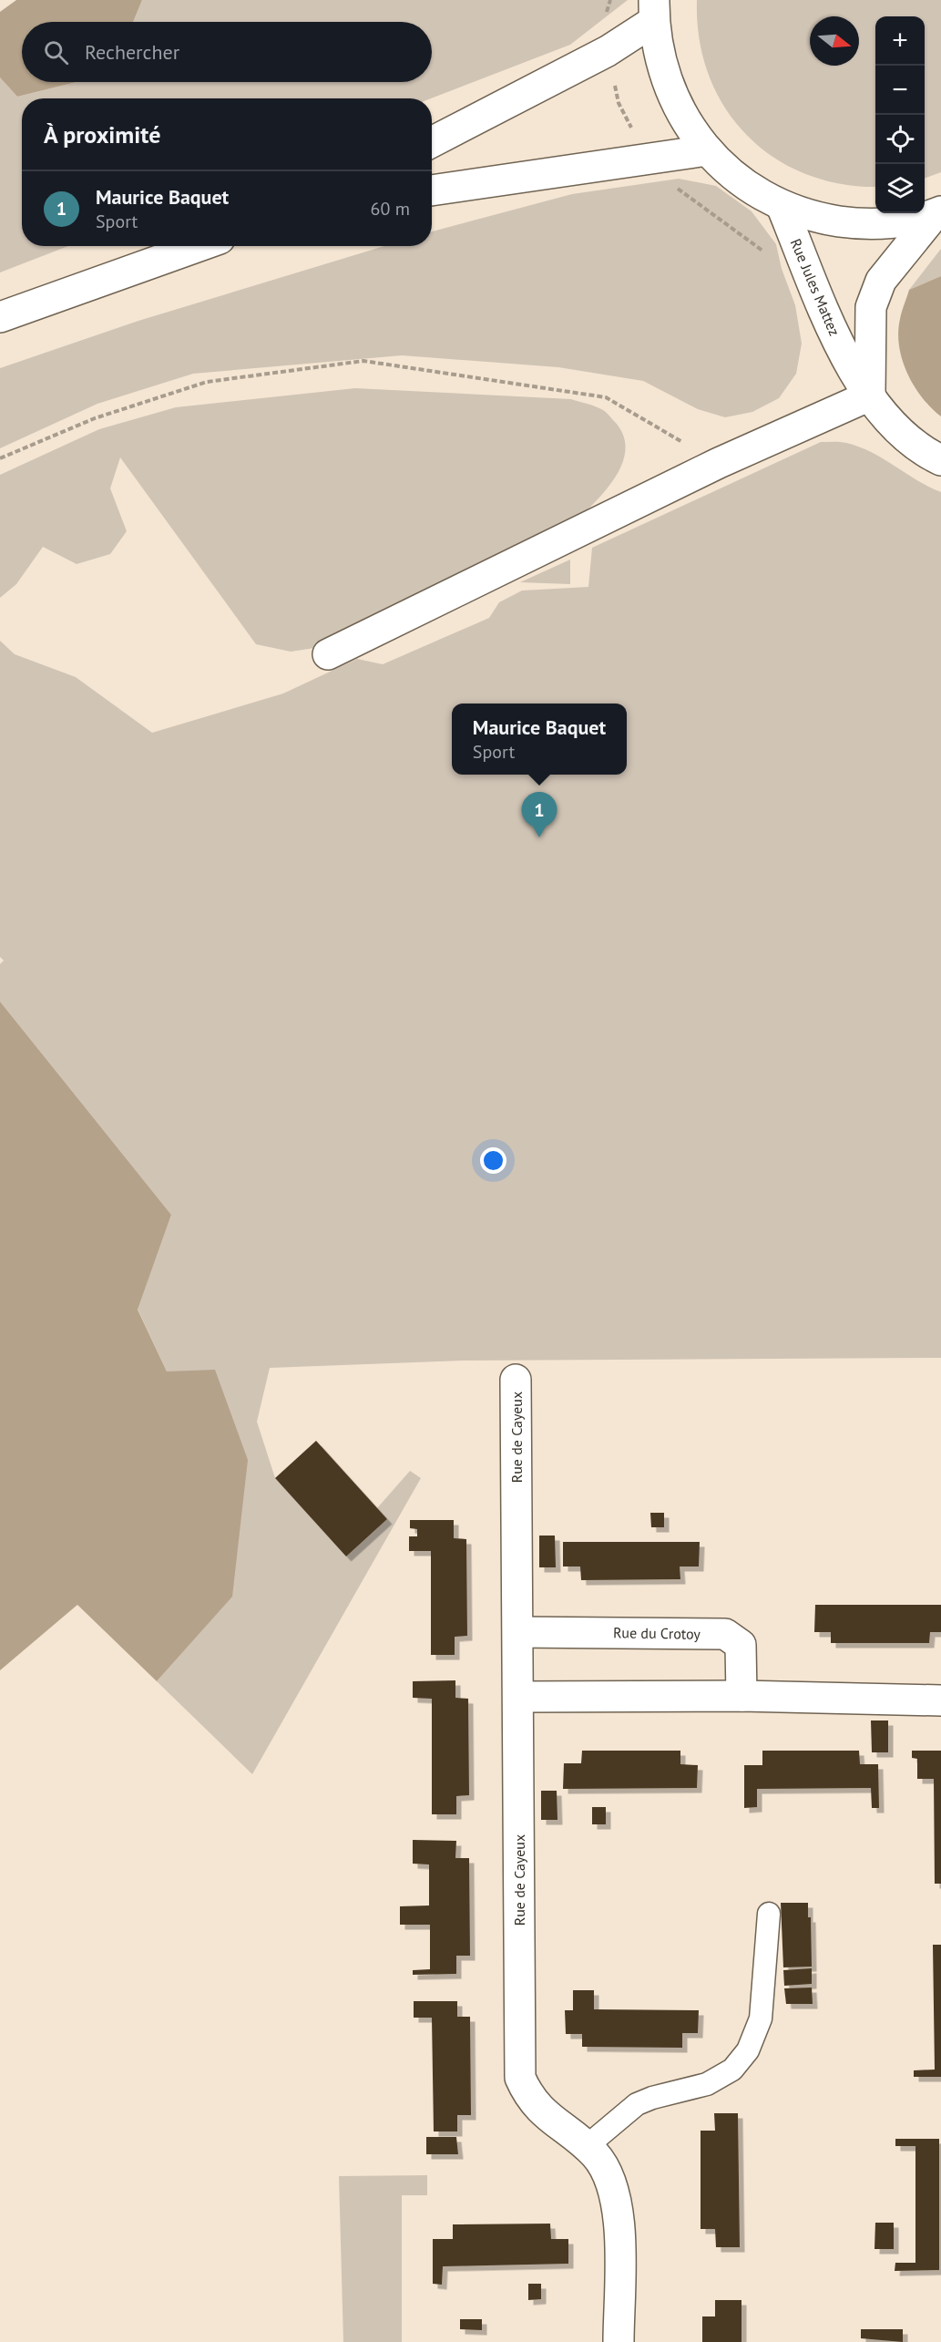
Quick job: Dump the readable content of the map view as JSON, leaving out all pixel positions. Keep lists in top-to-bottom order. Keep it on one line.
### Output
{"streets":{"street":["Rue Jules Mattez","Rue de Cayeux","Rue du Crotoy"]},"crossings":[["Rue de Cayeux","Rue du Crotoy"]],"north":"right","page":{"map_buttons":["+","−"],"search":"Rechercher","heading":"À proximité","list":[{"mark":"1","name":"Maurice Baquet","note":"Sport","value":"60 m"}],"popup":["Maurice Baquet","Sport"],"pins":"1"}}
